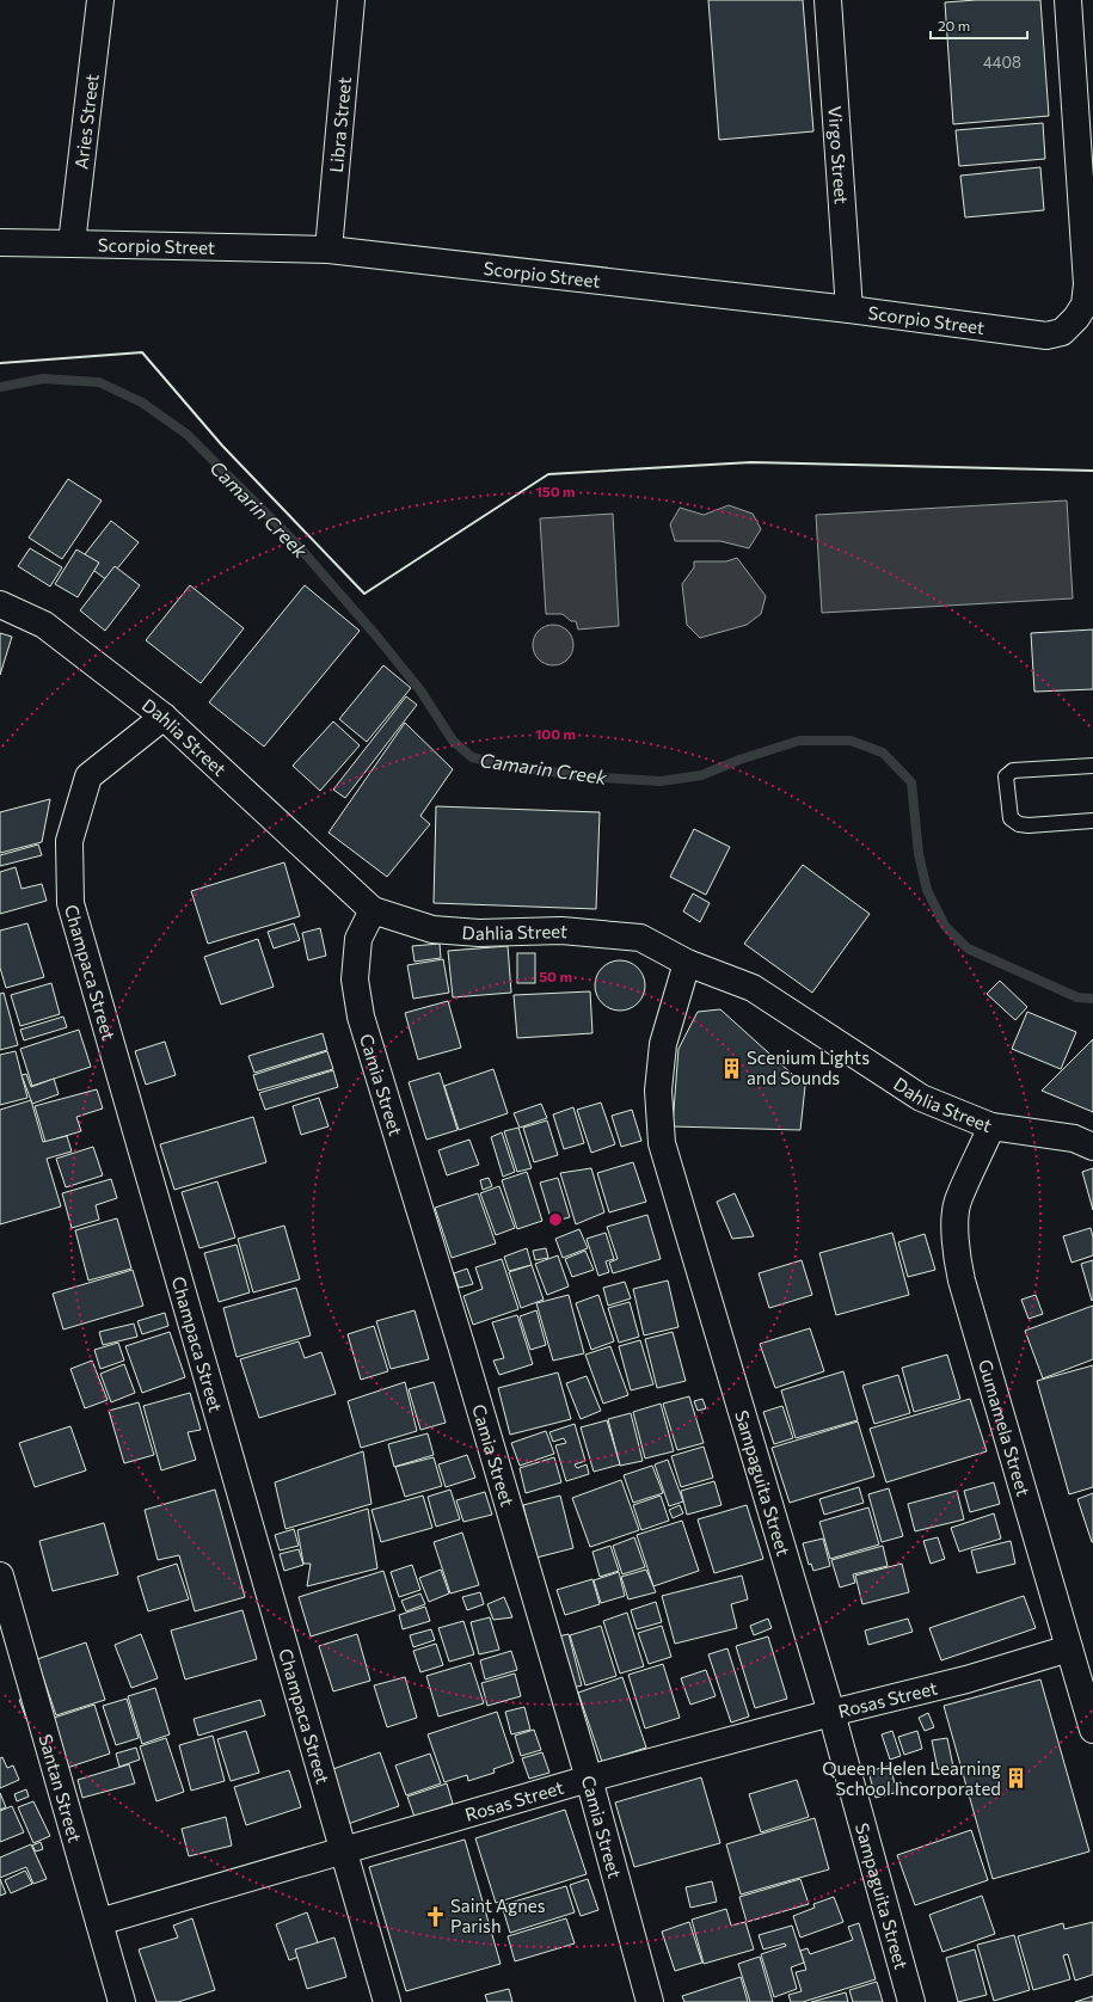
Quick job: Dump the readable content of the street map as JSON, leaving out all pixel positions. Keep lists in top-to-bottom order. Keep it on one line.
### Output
{"streets":{"street":["Aries Street","Libra Street","Virgo Street","Scorpio Street","Dahlia Street","Champaca Street","Camia Street","Gumamela Street","Sampaguita Street","Rosas Street","Santan Street"]},"crossings":[["Aries Street","Scorpio Street"],["Libra Street","Scorpio Street"],["Virgo Street","Scorpio Street"],["Dahlia Street","Champaca Street"],["Dahlia Street","Camia Street"],["Dahlia Street","Gumamela Street"],["Dahlia Street","Sampaguita Street"],["Champaca Street","Rosas Street"],["Camia Street","Rosas Street"],["Gumamela Street","Rosas Street"],["Sampaguita Street","Rosas Street"],["Rosas Street","Santan Street"]],"water":["Camarin Creek"],"places":{"building":["Scenium Lights and Sounds","Queen Helen Learning School Incorporated"],"church":["Saint Agnes Parish"]},"house_numbers":["4408"],"scale_bar":"20 m","rings":["150 m","100 m","50 m"]}
